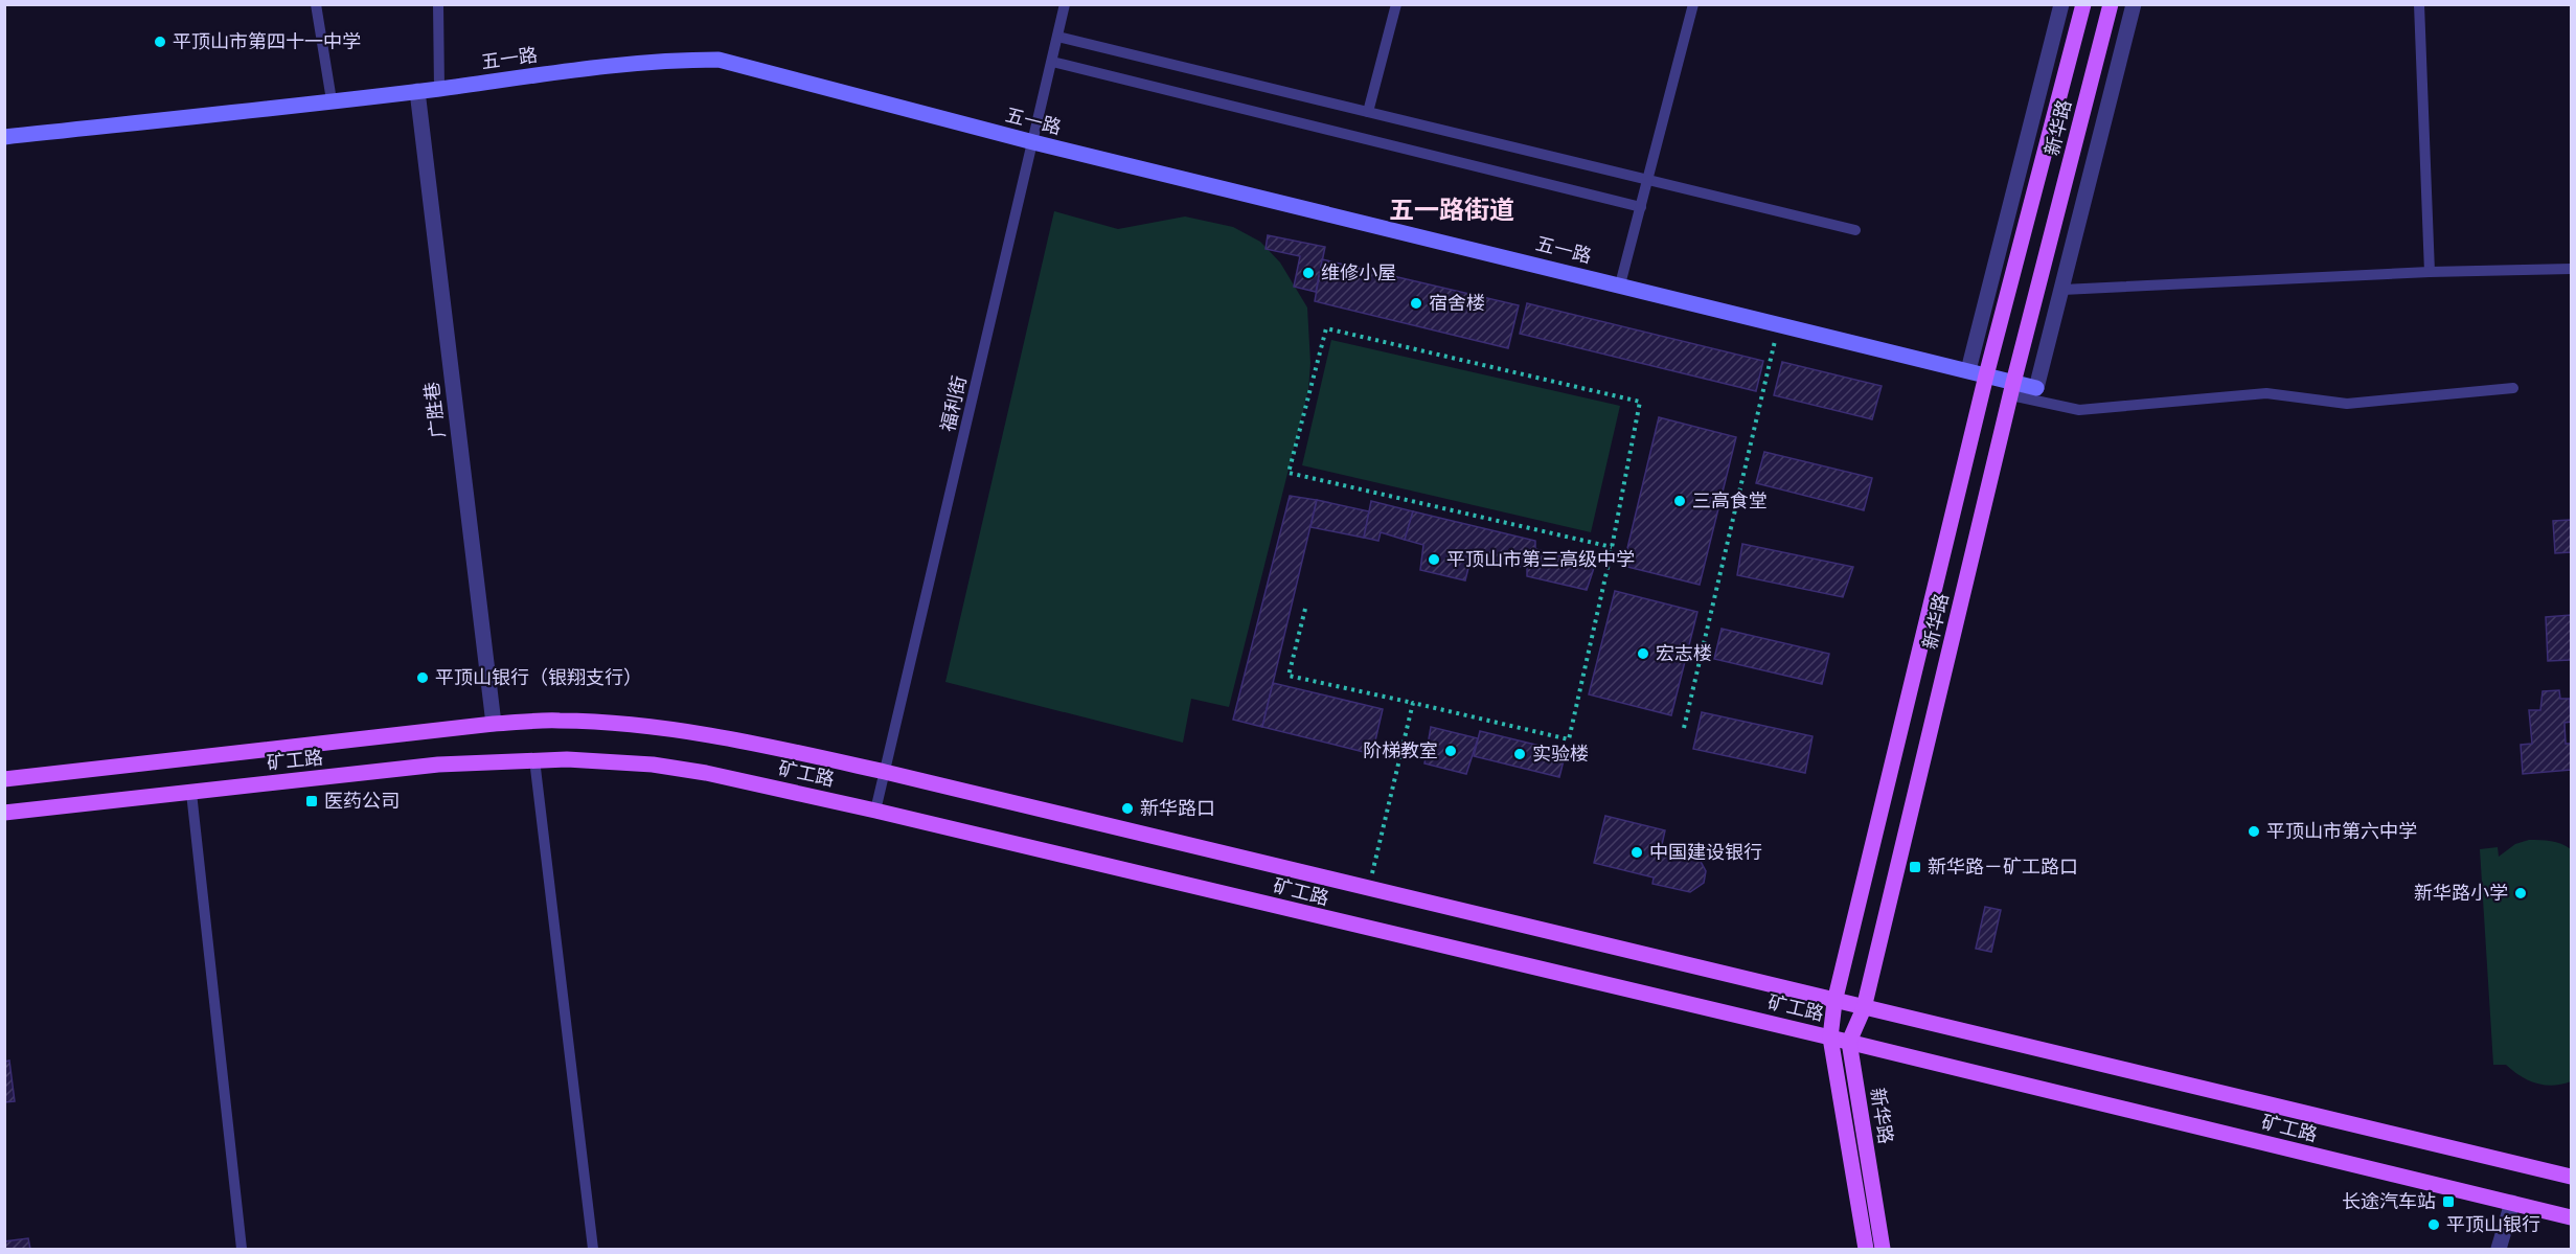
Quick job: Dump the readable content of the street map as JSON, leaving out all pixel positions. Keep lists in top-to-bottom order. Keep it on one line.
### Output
{"streets":{"main road":["新华路","矿工路"],"street":["五一路","广胜巷"],"lane":["福利街"]},"crossings":[["五一路","新华路"],["五一路","福利街"],["五一路","广胜巷"],["新华路","矿工路"],["福利街","矿工路"],["广胜巷","矿工路"]],"districts":["五一路街道"],"places":{"other":["平顶山市第四十一中学","维修小屋","宿舍楼","三高食堂","平顶山市第三高级中学","宏志楼","平顶山银行（银翔支行）","阶梯教室","实验楼","新华路口","平顶山市第六中学","中国建设银行","新华路小学","平顶山银行"],"transit":["医药公司","新华路－矿工路口","长途汽车站"]}}
